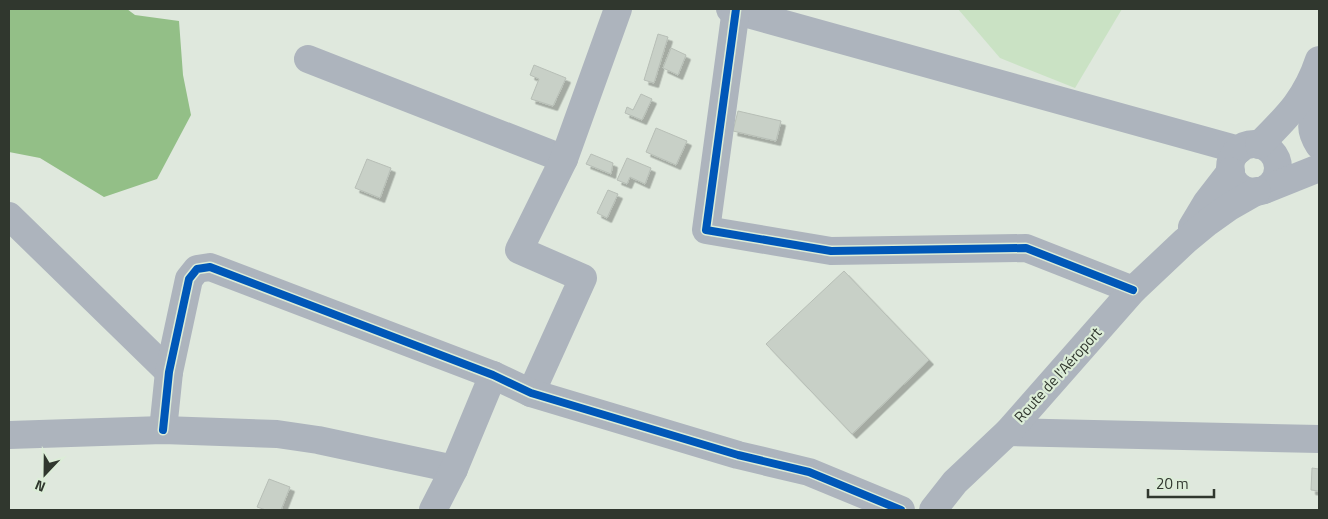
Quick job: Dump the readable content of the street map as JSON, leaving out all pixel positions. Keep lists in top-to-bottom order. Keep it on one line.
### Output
{"streets":{"street":["Route de l'Aéroport"]},"scale_bar":"20 m","north":"bottom"}
